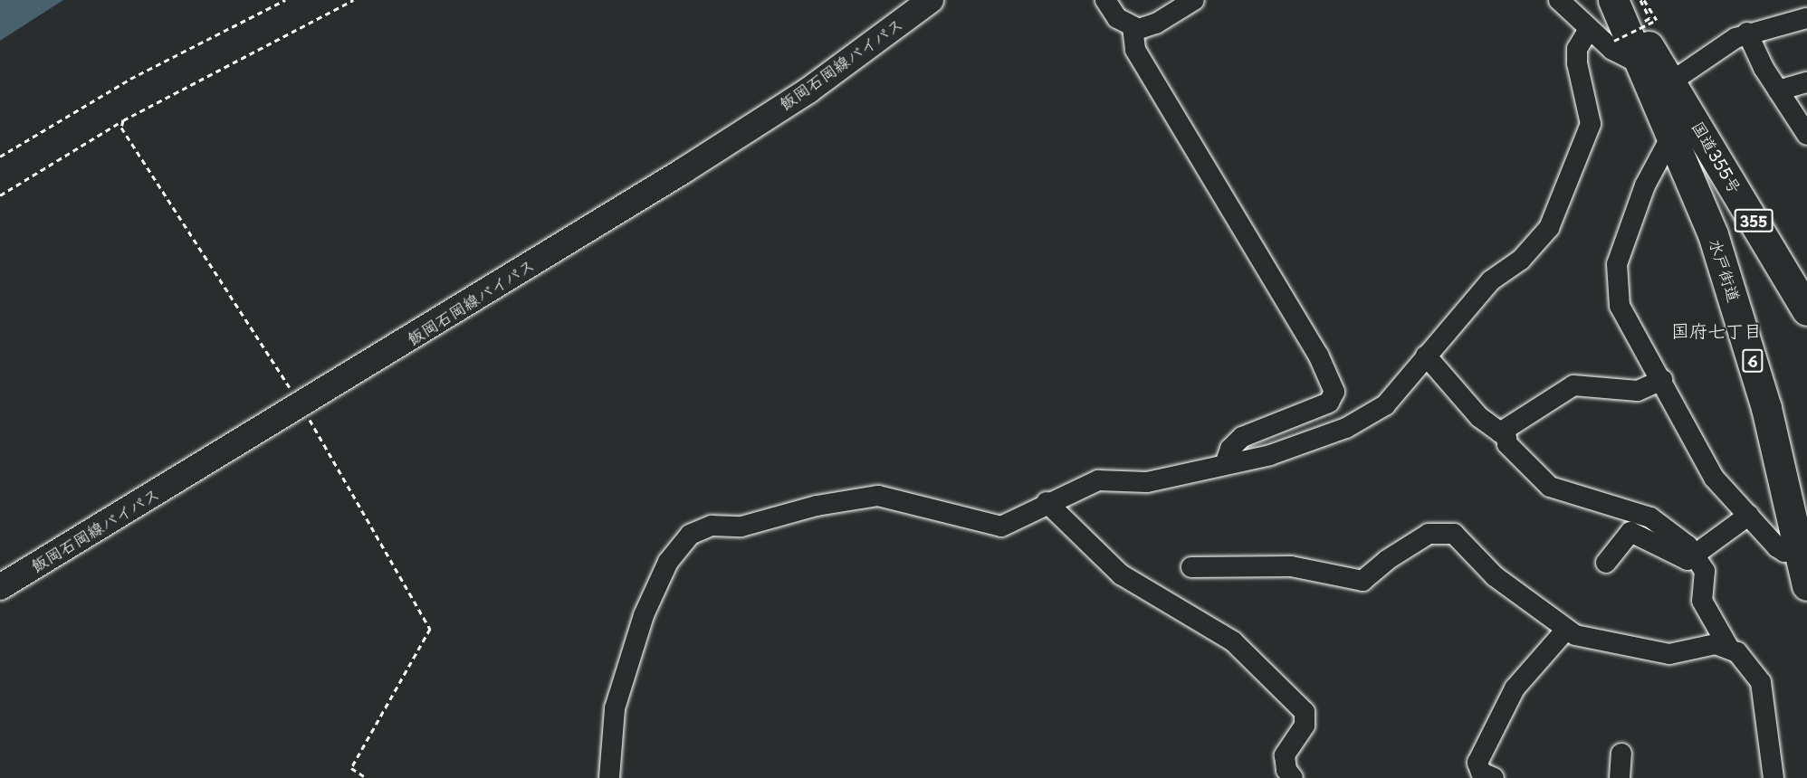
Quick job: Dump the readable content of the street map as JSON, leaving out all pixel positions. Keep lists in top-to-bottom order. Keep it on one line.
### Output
{"streets":{"highway":["国道355号","355","水戸街道","6"],"main road":["飯岡石岡線バイパス"]},"crossings":[["国道355号","水戸街道"]],"districts":["国府七丁目"]}
